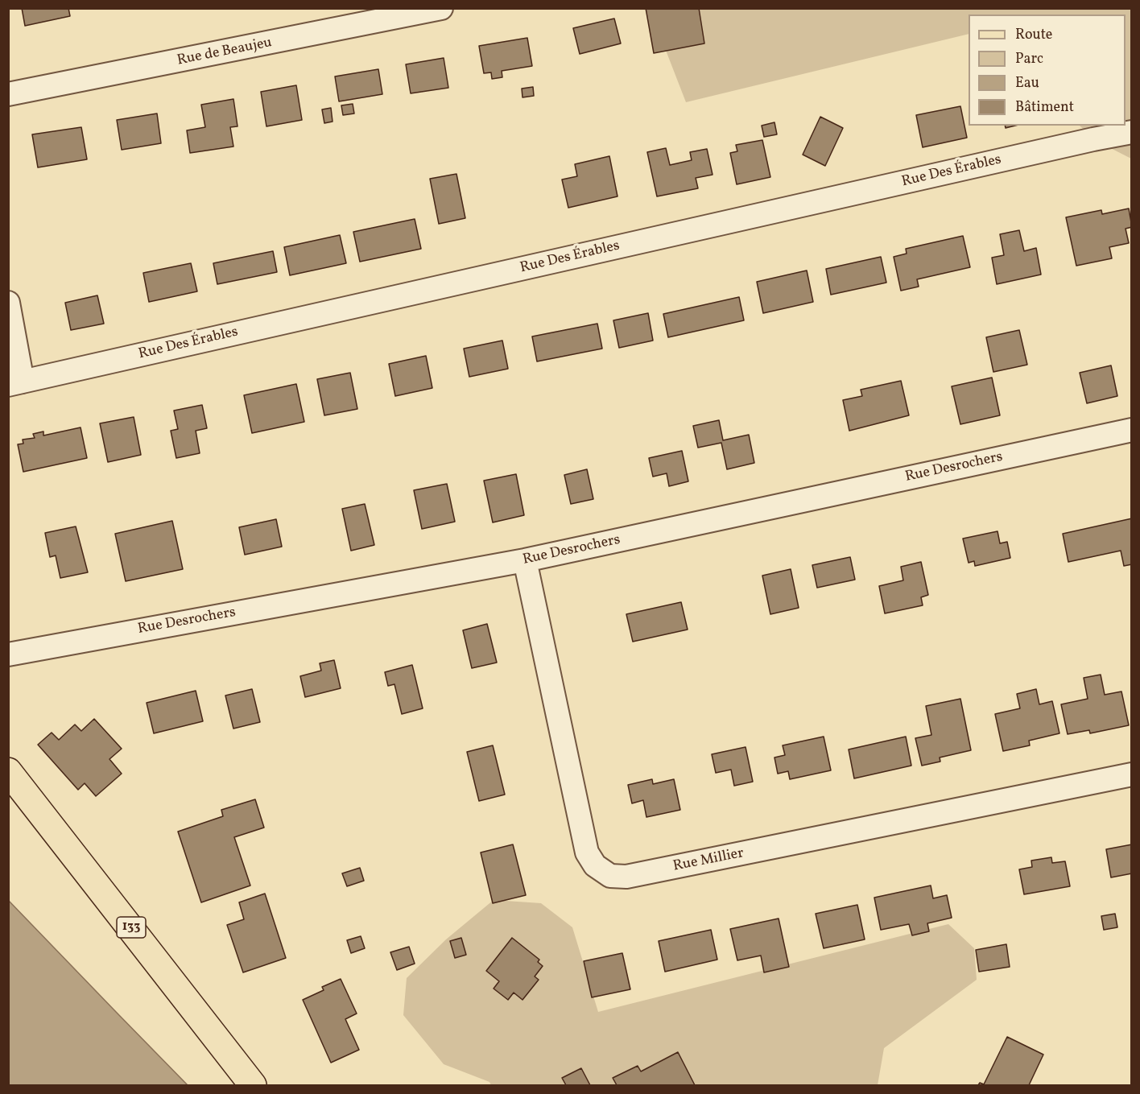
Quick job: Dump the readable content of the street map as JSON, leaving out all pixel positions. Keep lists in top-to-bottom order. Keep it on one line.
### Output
{"streets":{"main road":["133"],"street":["Rue de Beaujeu","Rue Des Érables","Rue Desrochers","Rue Millier"]},"crossings":[["Rue Desrochers","Rue Millier"]],"legend":["Route","Parc","Eau","Bâtiment"]}
